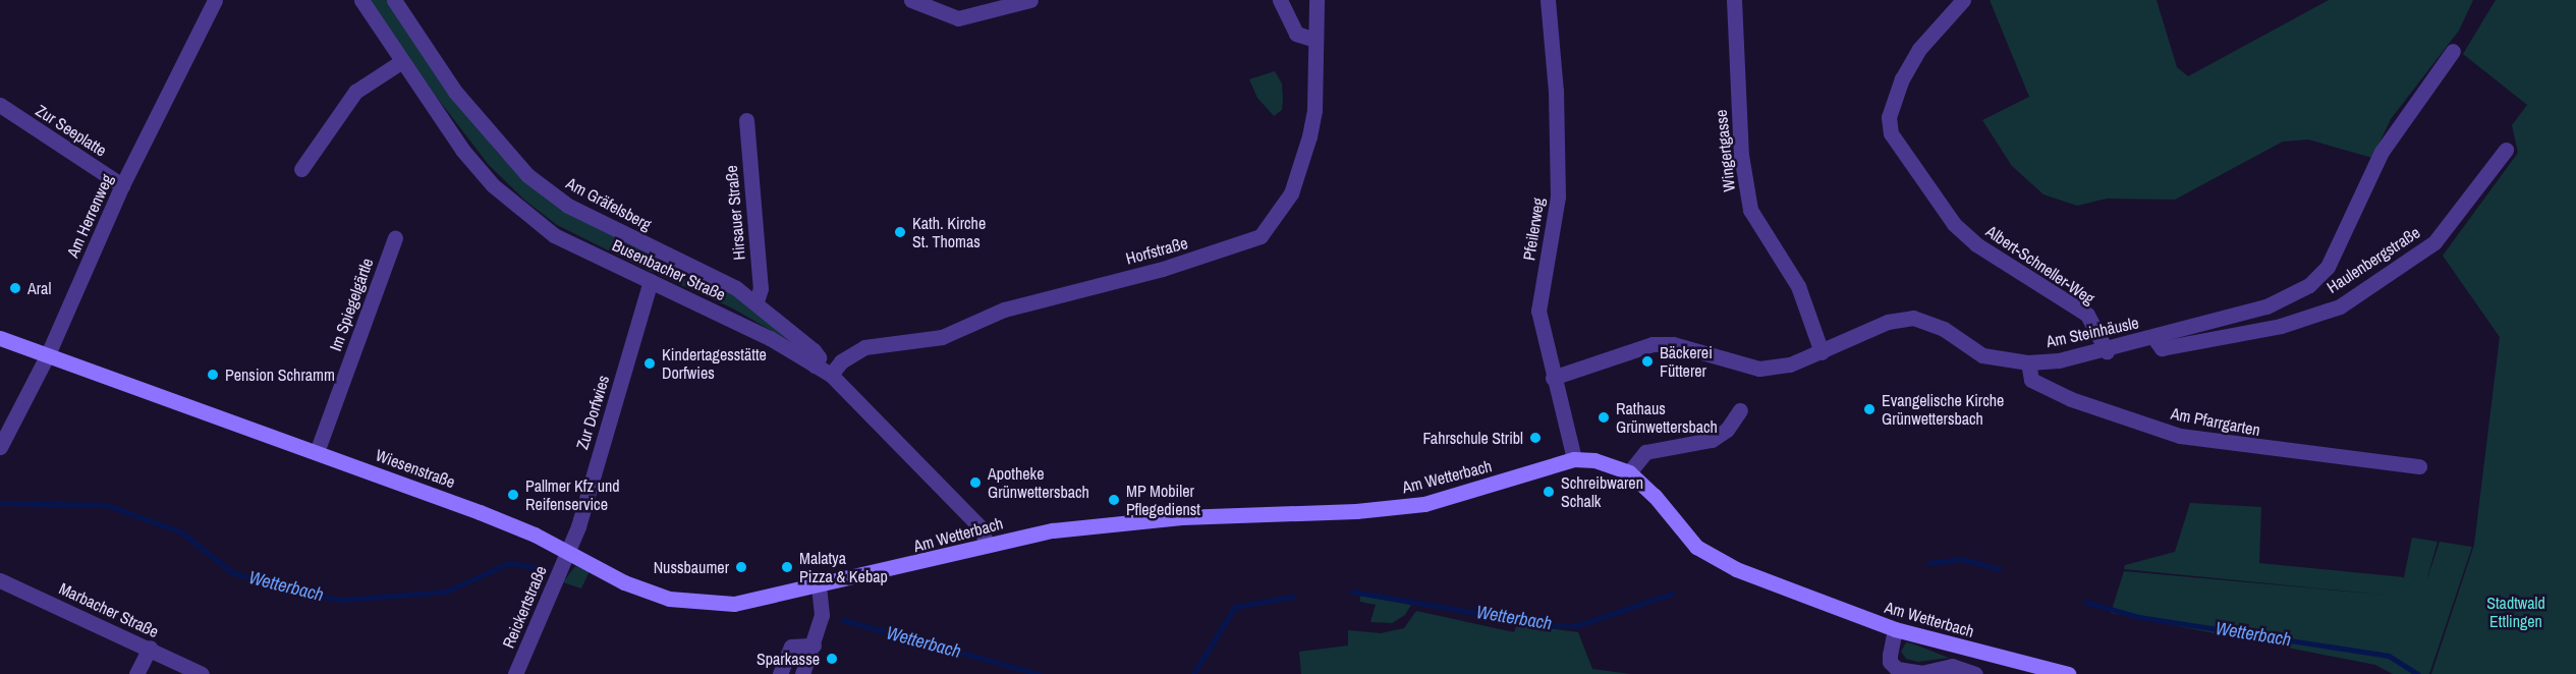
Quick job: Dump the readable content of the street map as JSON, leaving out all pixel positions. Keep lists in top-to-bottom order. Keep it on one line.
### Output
{"streets":{"main road":["Wiesenstraße","Am Wetterbach"],"street":["Zur Seeplatte","Wingertgasse","Am Gräfelsberg","Hirsauer Straße","Am Herrenweg","Pfeilerweg","Horfstraße","Haulenbergstraße","Albert-Schneller-Weg","Busenbacher Straße","Im Spiegelgärtle","Am Steinhäusle","Zur Dorfwies","Am Pfarrgarten","Reickertstraße","Marbacher Straße"]},"crossings":[["Zur Seeplatte","Am Herrenweg"],["Wingertgasse","Am Steinhäusle"],["Am Gräfelsberg","Hirsauer Straße"],["Am Gräfelsberg","Busenbacher Straße"],["Am Herrenweg","Wiesenstraße"],["Pfeilerweg","Am Steinhäusle"],["Pfeilerweg","Am Wetterbach"],["Horfstraße","Busenbacher Straße"],["Haulenbergstraße","Am Steinhäusle"],["Albert-Schneller-Weg","Am Steinhäusle"],["Busenbacher Straße","Zur Dorfwies"],["Busenbacher Straße","Am Wetterbach"],["Im Spiegelgärtle","Wiesenstraße"],["Am Steinhäusle","Am Pfarrgarten"],["Zur Dorfwies","Wiesenstraße"],["Zur Dorfwies","Reickertstraße"],["Wiesenstraße","Am Wetterbach"],["Wiesenstraße","Reickertstraße"]],"water":["Wetterbach"],"parks":["Stadtwald Ettlingen"],"places":["Kath. Kirche St. Thomas","Aral","Bäckerei Fütterer","Kindertagesstätte Dorfwies","Pension Schramm","Evangelische Kirche Grünwettersbach","Rathaus Grünwettersbach","Fahrschule Stribl","Apotheke Grünwettersbach","Schreibwaren Schalk","Pallmer Kfz und Reifenservice","MP Mobiler Pflegedienst","Nussbaumer","Malatya Pizza & Kebap","Sparkasse"]}
